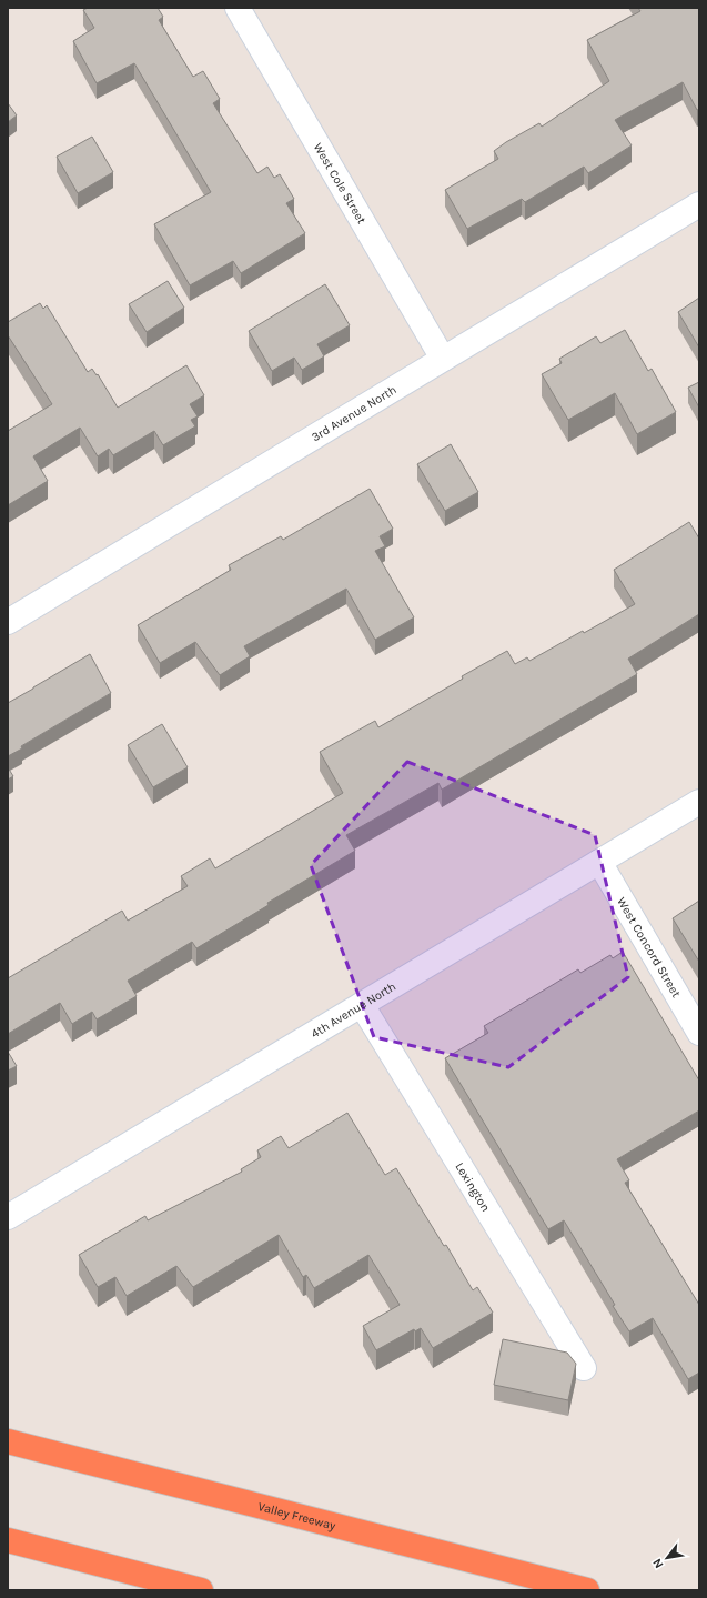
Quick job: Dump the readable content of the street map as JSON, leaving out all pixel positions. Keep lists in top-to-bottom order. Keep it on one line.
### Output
{"streets":{"highway":["Valley Freeway"],"street":["West Cole Street","3rd Avenue North","West Concord Street","4th Avenue North","Lexington"]},"crossings":[["West Cole Street","3rd Avenue North"],["West Concord Street","4th Avenue North"],["4th Avenue North","Lexington"]],"north":"bottom left"}
